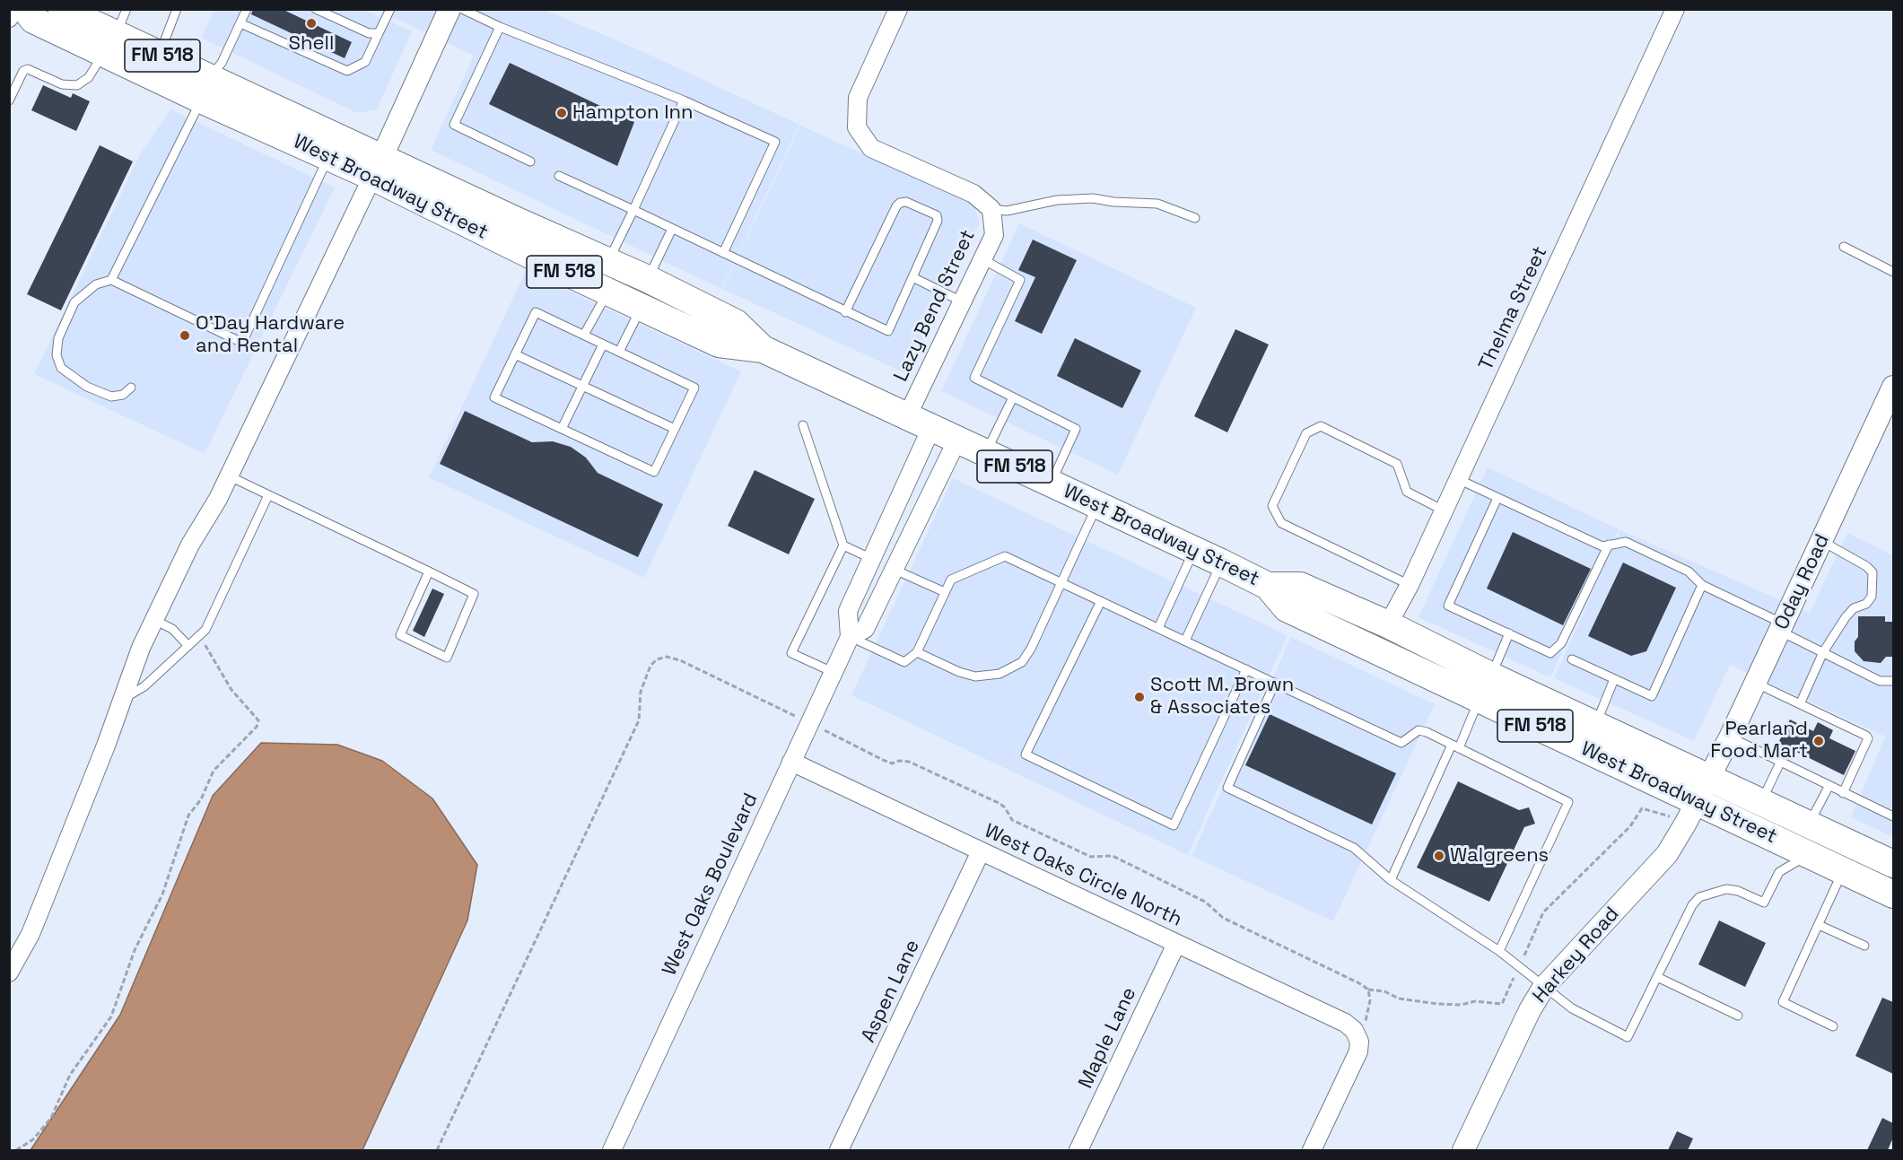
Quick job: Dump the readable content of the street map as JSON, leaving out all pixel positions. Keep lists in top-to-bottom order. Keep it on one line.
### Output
{"streets":{"main road":["FM 518","West Broadway Street"],"street":["Lazy Bend Street","Thelma Street","Oday Road","West Oaks Circle North","West Oaks Boulevard","Harkey Road","Aspen Lane","Maple Lane"]},"crossings":[["West Broadway Street","Lazy Bend Street"],["West Broadway Street","Thelma Street"],["West Broadway Street","Oday Road"],["West Broadway Street","West Oaks Boulevard"],["West Broadway Street","Harkey Road"],["Oday Road","Harkey Road"],["West Oaks Circle North","West Oaks Boulevard"],["West Oaks Circle North","Aspen Lane"],["West Oaks Circle North","Maple Lane"]],"places":["Shell","Hampton Inn","O'Day Hardware and Rental","Scott M. Brown & Associates","Pearland Food Mart","Walgreens"]}
